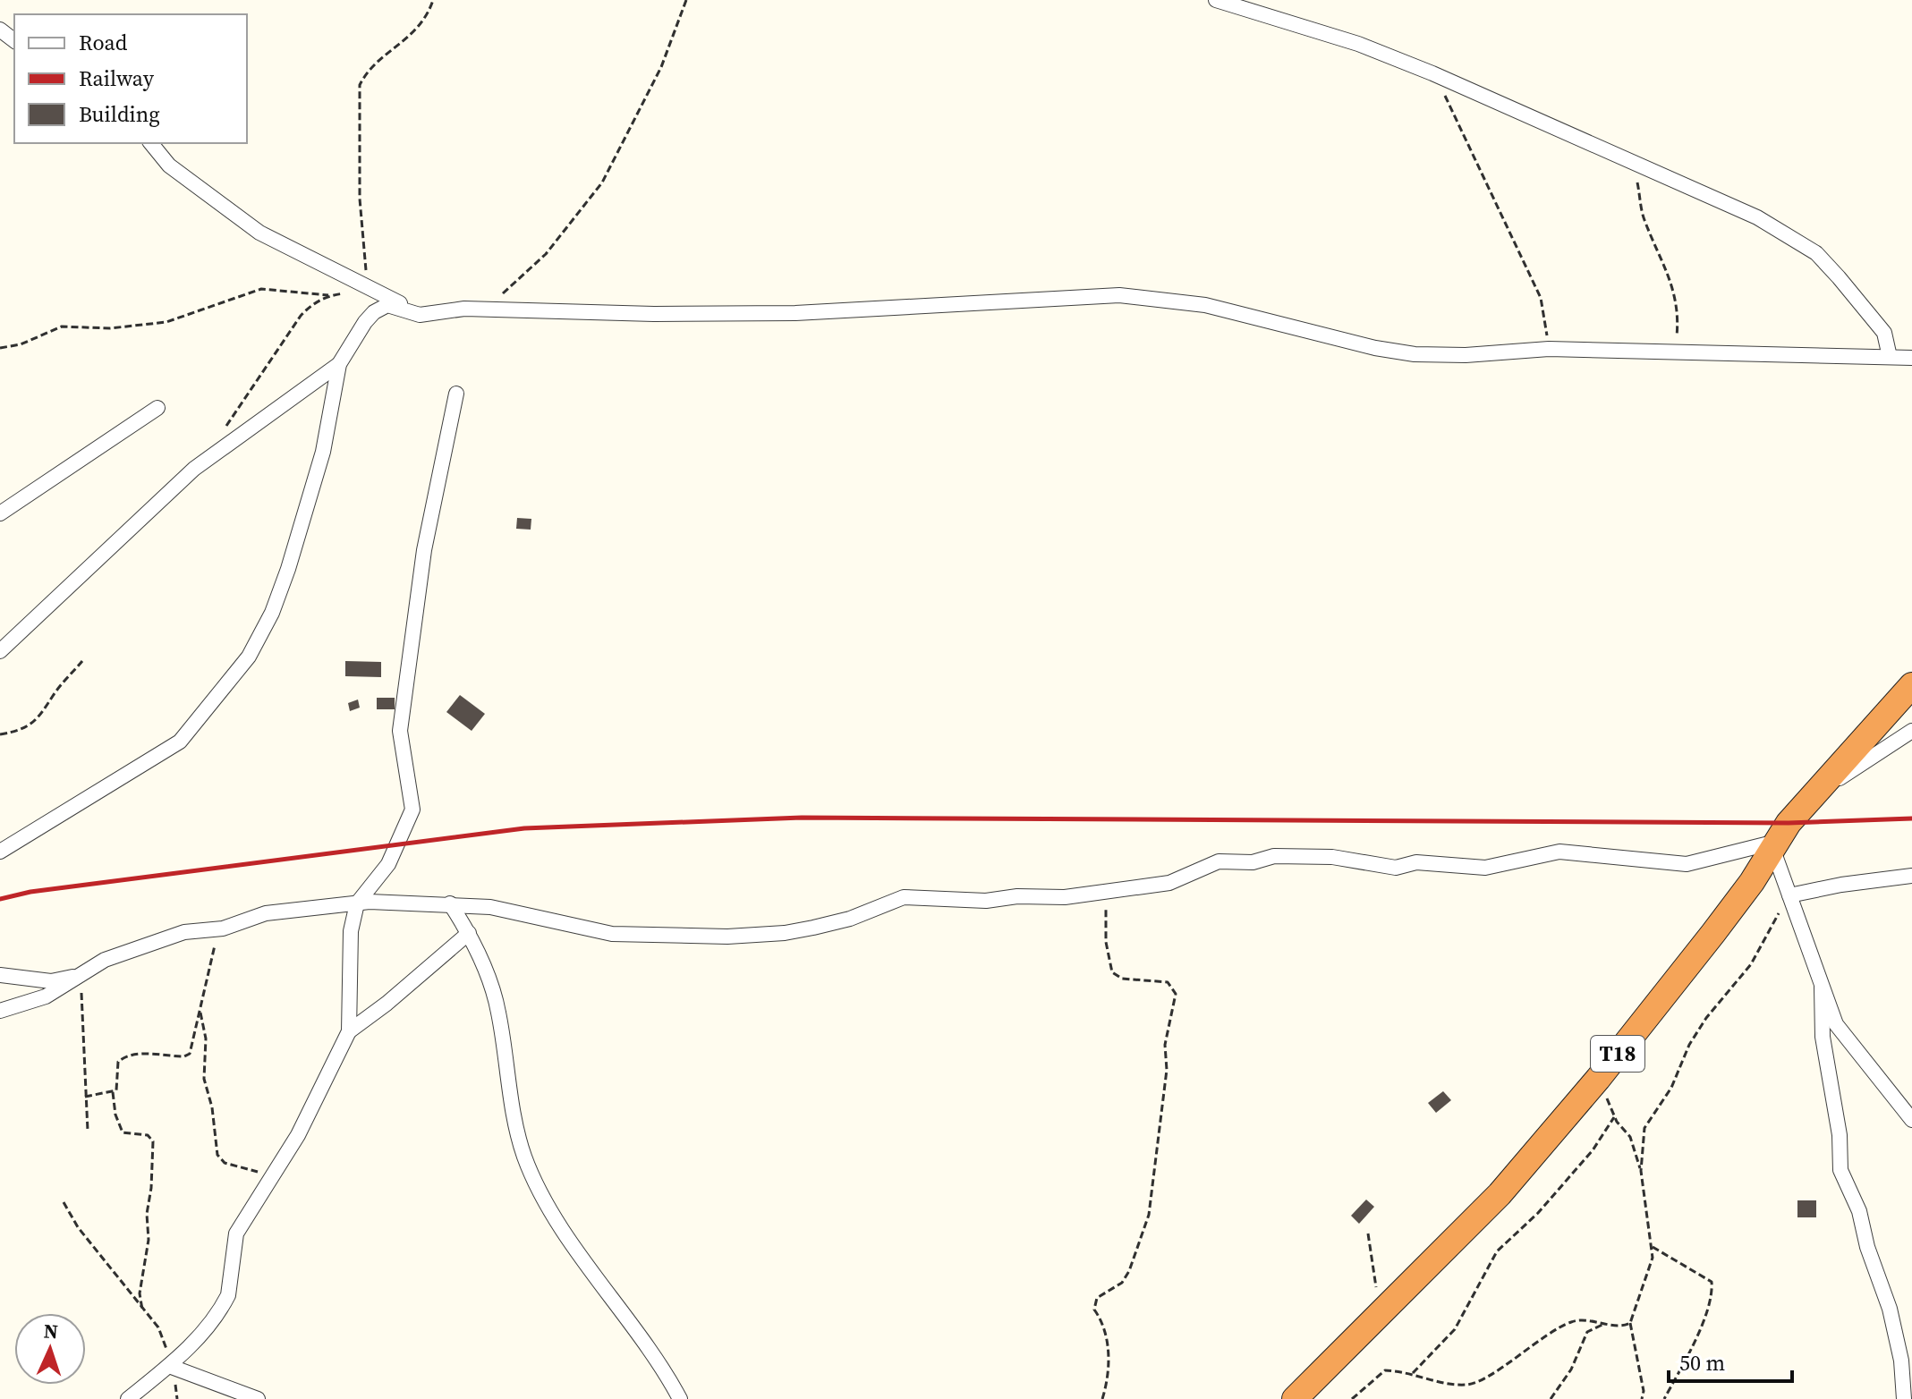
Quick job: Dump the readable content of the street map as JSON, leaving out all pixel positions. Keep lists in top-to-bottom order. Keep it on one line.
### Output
{"streets":{"highway":["T18"]},"legend":["Road","Railway","Building"],"scale_bar":"50 m","north":"top"}
